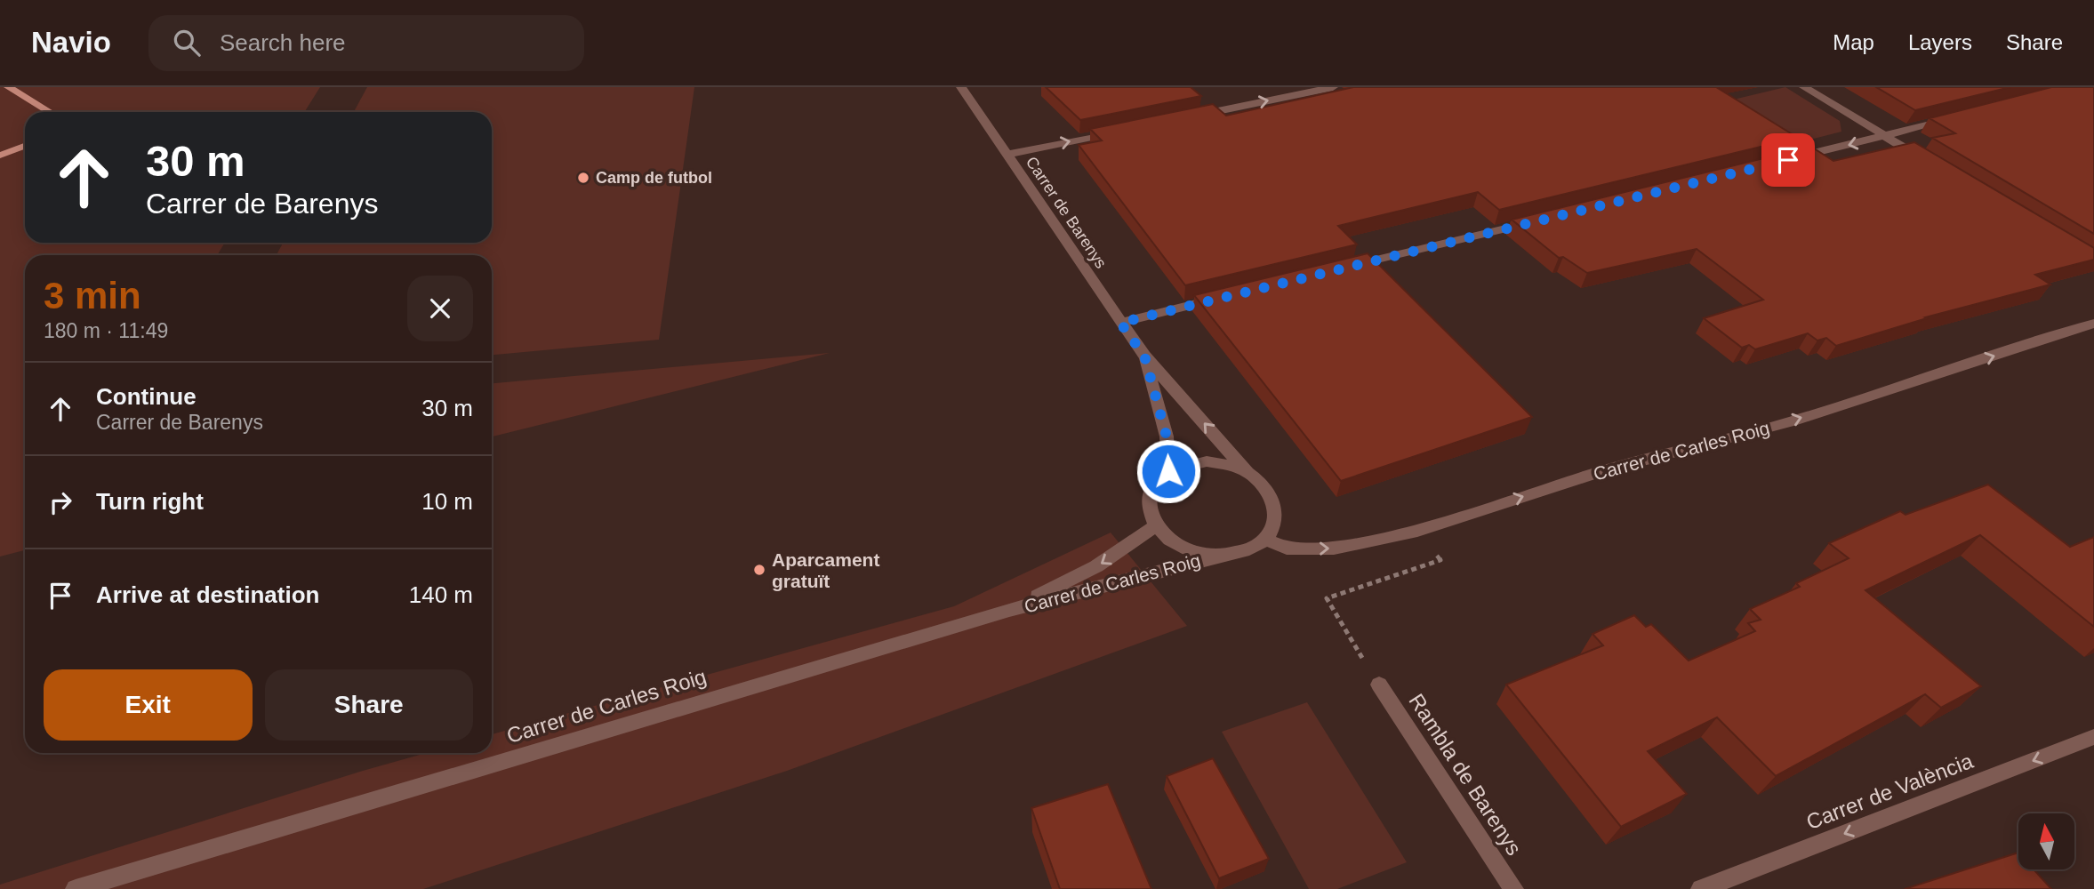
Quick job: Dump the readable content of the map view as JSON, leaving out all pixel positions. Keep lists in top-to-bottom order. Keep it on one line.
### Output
{"streets":{"street":["Carrer de Barenys","Carrer de Carles Roig","Rambla de Barenys","Carrer de València"]},"crossings":[["Carrer de Barenys","Carrer de Carles Roig"]],"one_way":["Carrer de València"],"places":["Camp de futbol","Aparcament gratuït"],"north":"top","page":{"header":"Navio","search":"Search here","nav":["Map","Layers","Share"],"turn":["30 m","Carrer de Barenys"],"heading":["3 min","180 m · 11:49"],"list":[{"name":"Continue","note":"Carrer de Barenys","value":"30 m"},{"name":"Turn right","value":"10 m"},{"name":"Arrive at destination","value":"140 m"}],"buttons":["Exit","Share"]}}
